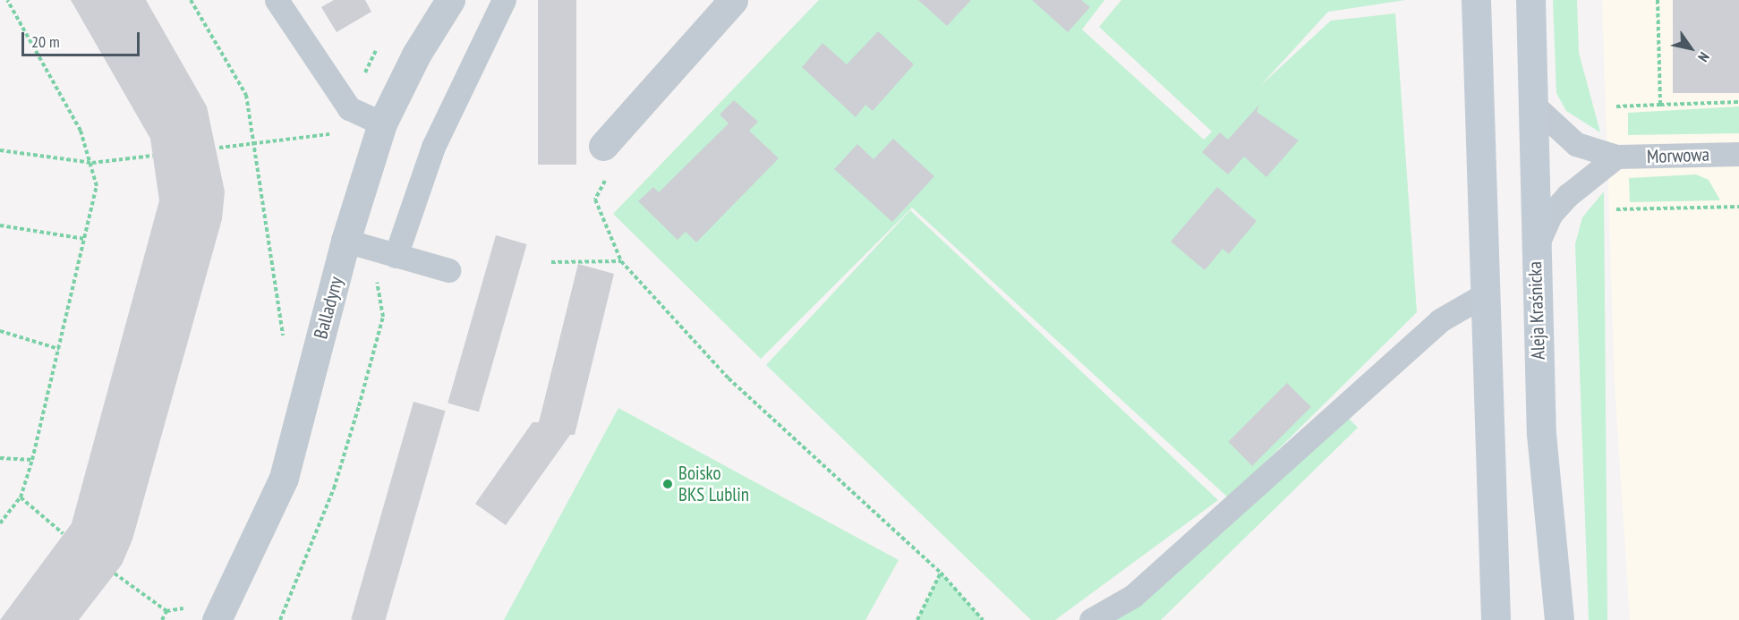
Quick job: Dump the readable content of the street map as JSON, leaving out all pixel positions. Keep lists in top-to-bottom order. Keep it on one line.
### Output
{"streets":{"main road":["Aleja Kraśnicka"],"street":["Balladyny"],"lane":["Morwowa"]},"places":["Boisko BKS Lublin"],"scale_bar":"20 m","north":"bottom right"}
